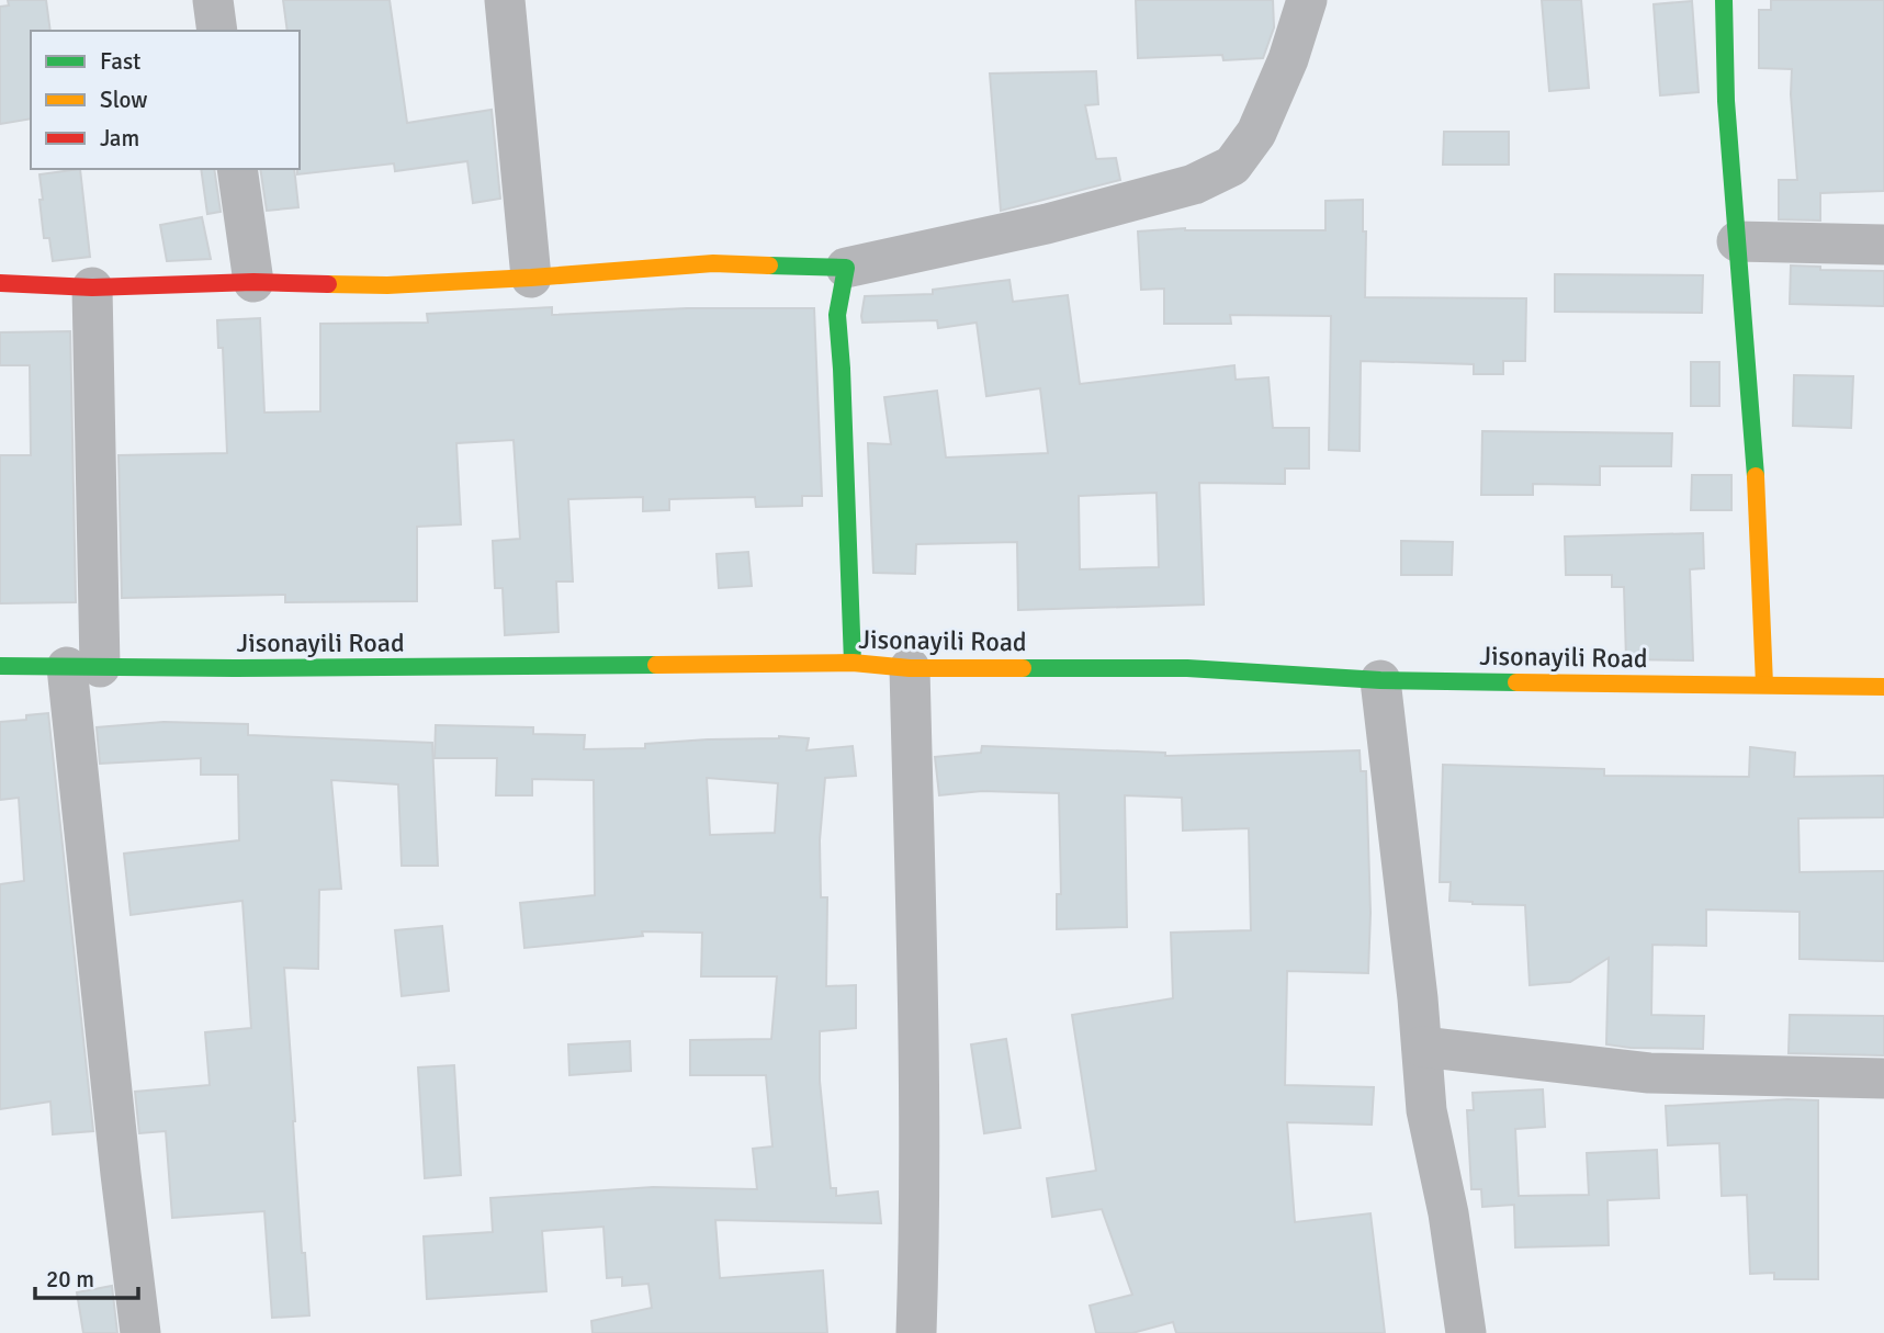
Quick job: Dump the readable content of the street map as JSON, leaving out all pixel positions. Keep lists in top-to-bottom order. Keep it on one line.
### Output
{"streets":{"street":["Jisonayili Road"]},"legend":["Fast","Slow","Jam"],"scale_bar":"20 m"}
